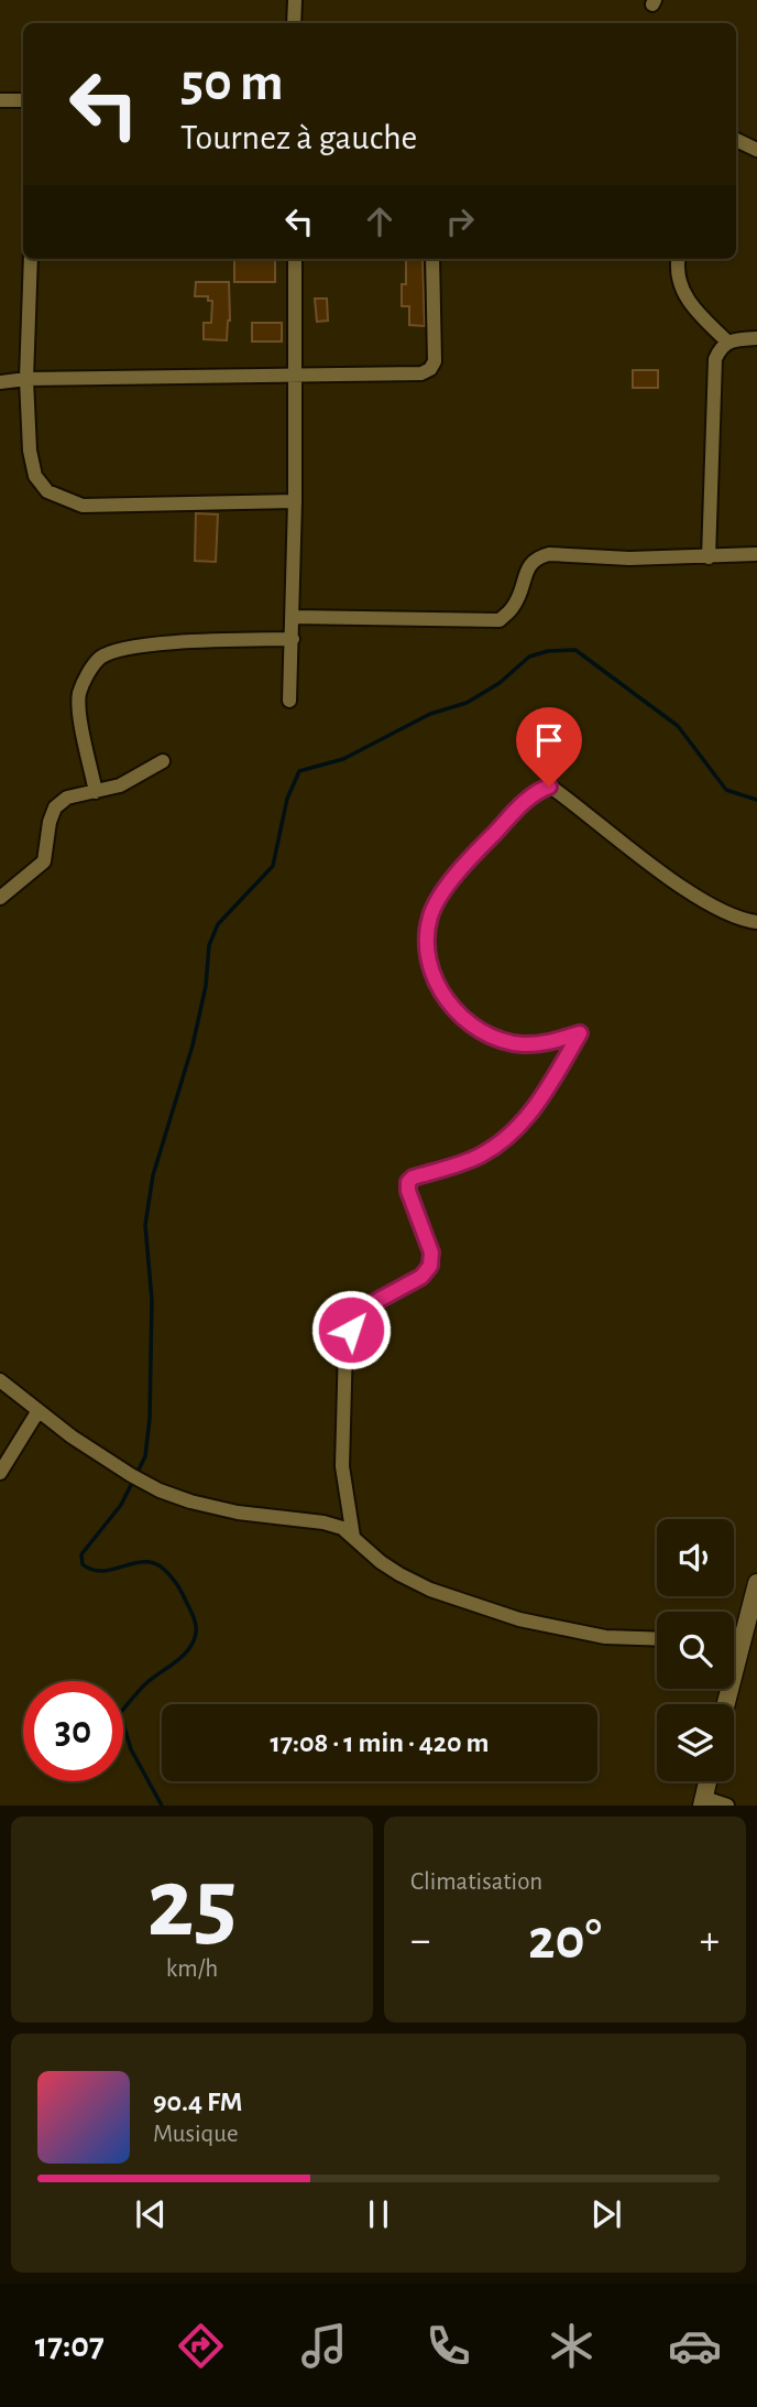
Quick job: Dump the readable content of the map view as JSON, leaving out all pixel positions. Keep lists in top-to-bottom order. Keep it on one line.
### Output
{"page":{"turn":["50 m","Tournez à gauche"],"limit":"30","trip":"17:08 · 1 min · 420 m","tile":[["25","km/h"],"Climatisation"],"heat":["−","20°","+"],"song":["90.4 FM","Musique"],"tabs":"17:07"}}
